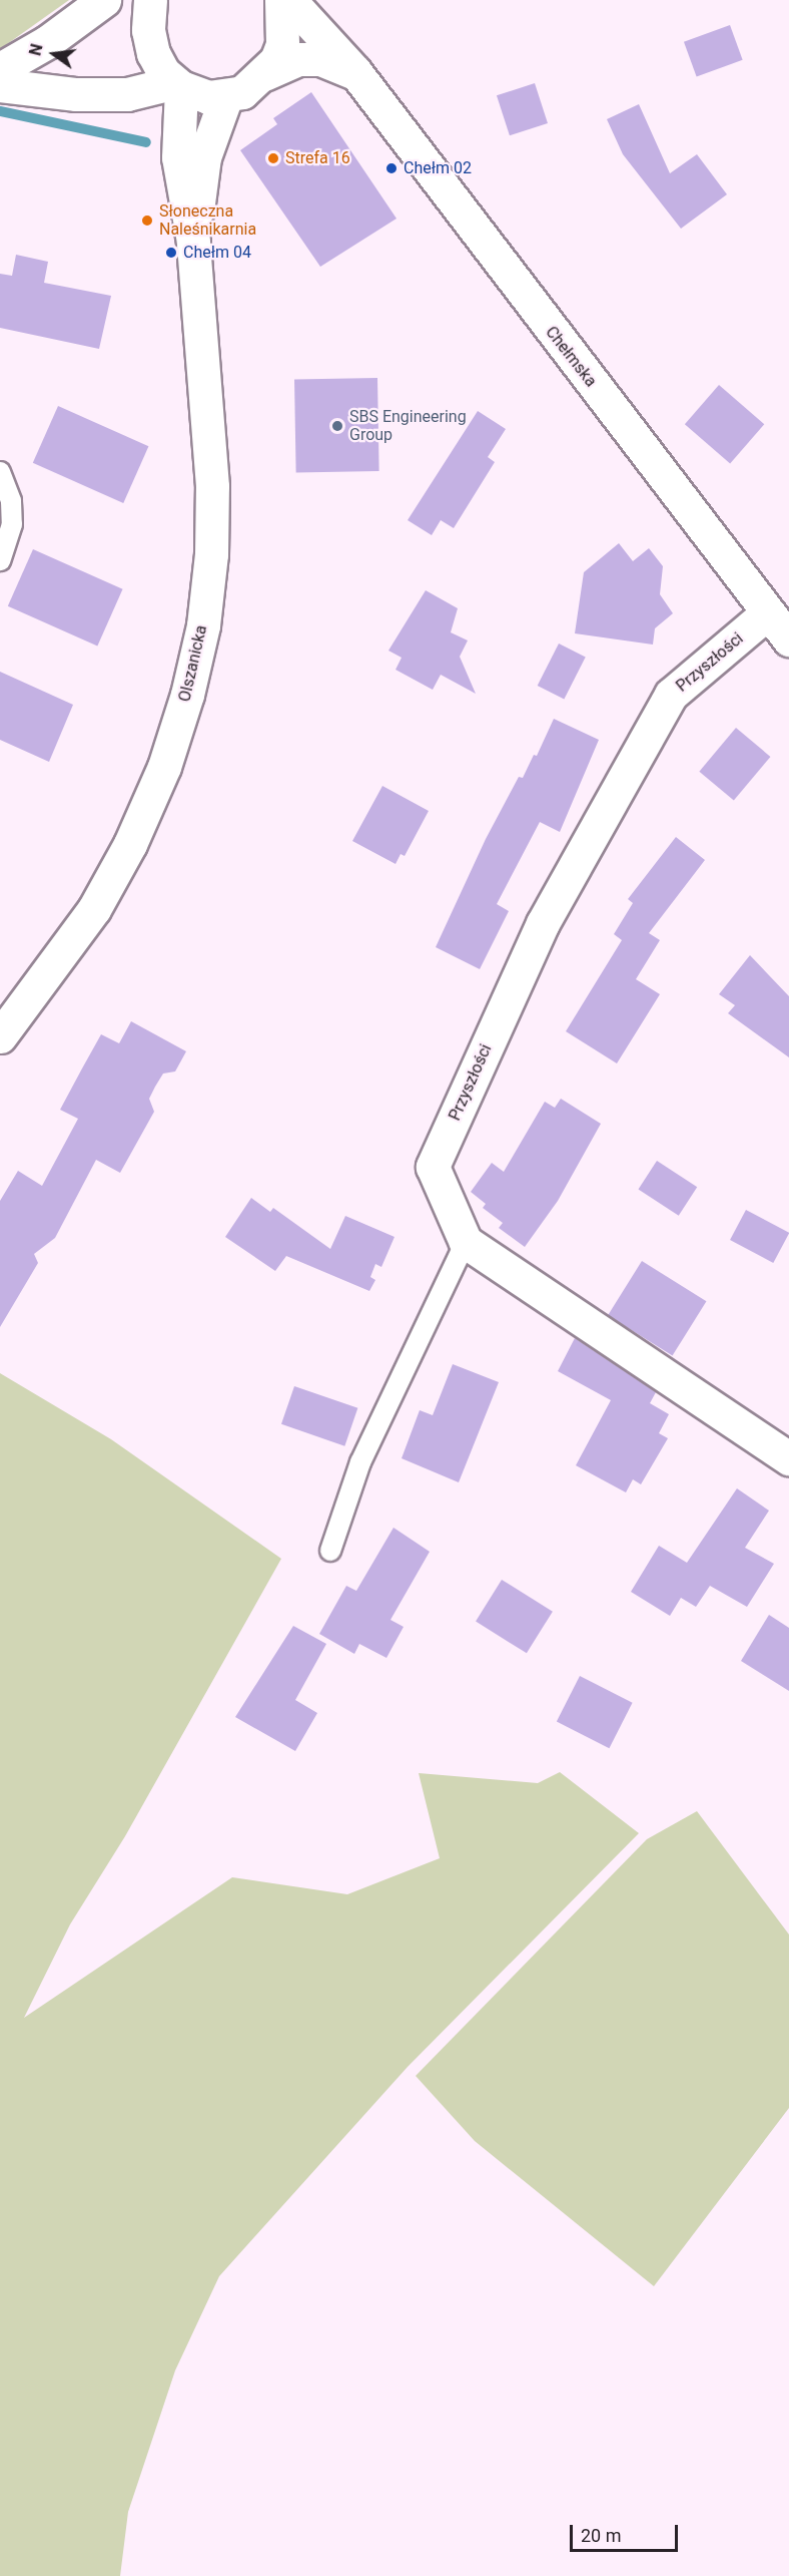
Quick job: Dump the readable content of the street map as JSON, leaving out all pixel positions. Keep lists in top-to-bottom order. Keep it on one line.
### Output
{"streets":{"street":["Chełmska","Przyszłości","Olszanicka"]},"crossings":[["Chełmska","Przyszłości"]],"places":["Strefa 16","Chełm 02","Słoneczna Naleśnikarnia","Chełm 04","SBS Engineering Group"],"scale_bar":"20 m","north":"left"}
